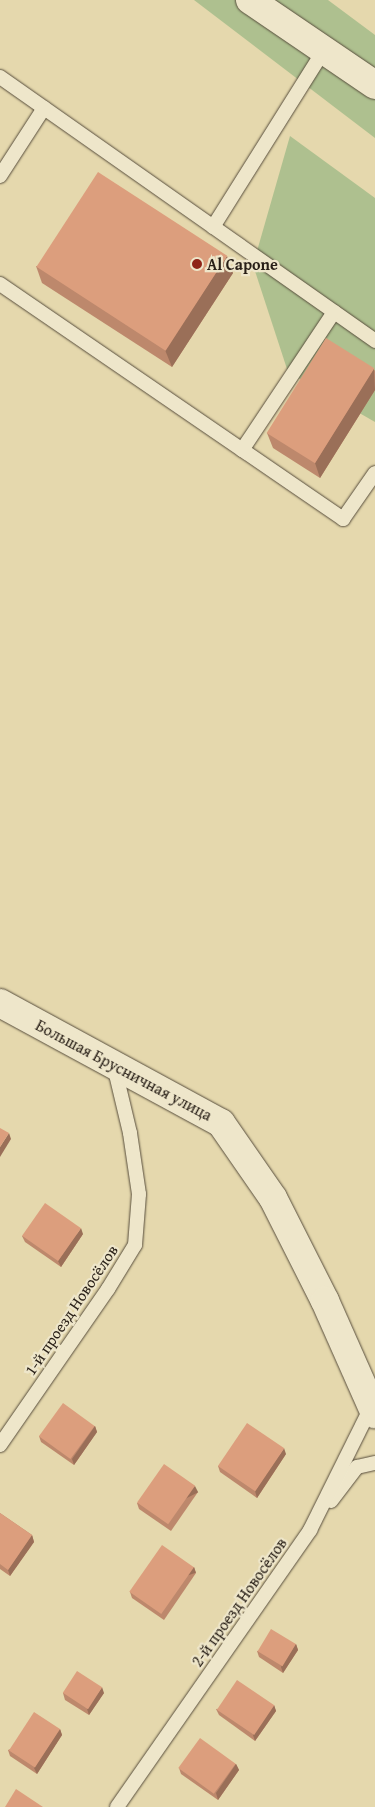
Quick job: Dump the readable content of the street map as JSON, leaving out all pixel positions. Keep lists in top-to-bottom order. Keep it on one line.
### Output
{"streets":{"street":["Большая Брусничная улица"],"lane":["1-й проезд Новосёлов","2-й проезд Новосёлов"]},"crossings":[["Большая Брусничная улица","1-й проезд Новосёлов"],["Большая Брусничная улица","2-й проезд Новосёлов"]],"places":["Al Capone"]}
